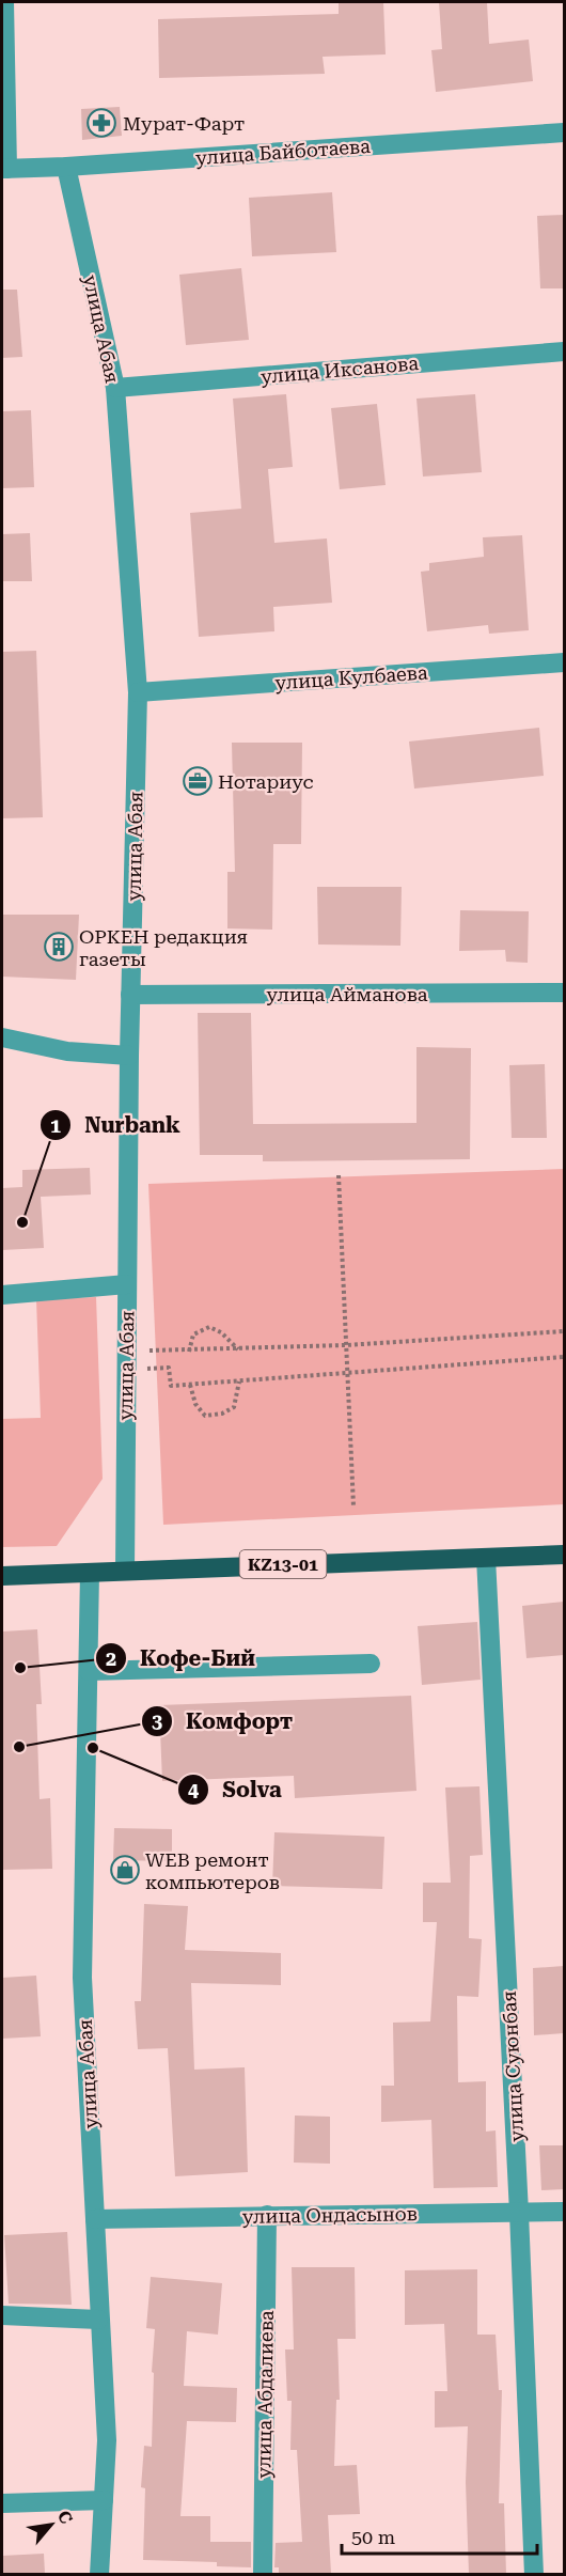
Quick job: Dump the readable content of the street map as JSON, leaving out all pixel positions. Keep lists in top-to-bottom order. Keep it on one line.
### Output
{"streets":{"main road":["KZ13-01"],"street":["улица Байботаева","улица Абая","улица Иксанова","улица Кулбаева","улица Айманова","улица Суюнбая","улица Ондасынов","улица Абдалиева"]},"crossings":[["улица Байботаева","улица Абая"],["улица Абая","улица Иксанова"],["улица Абая","улица Кулбаева"],["улица Абая","улица Айманова"],["улица Абая","KZ13-01"],["улица Абая","улица Ондасынов"],["KZ13-01","улица Суюнбая"],["улица Суюнбая","улица Ондасынов"],["улица Ондасынов","улица Абдалиева"]],"places":{"pharmacy":["Мурат-Фарт"],"office":["Нотариус"],"building":["ОРКЕН редакция газеты"],"other":["Nurbank","Кофе-Бий","Комфорт","Solva"],"shop":["WEB ремонт компьютеров"]},"scale_bar":"50 m","north":"top right"}
